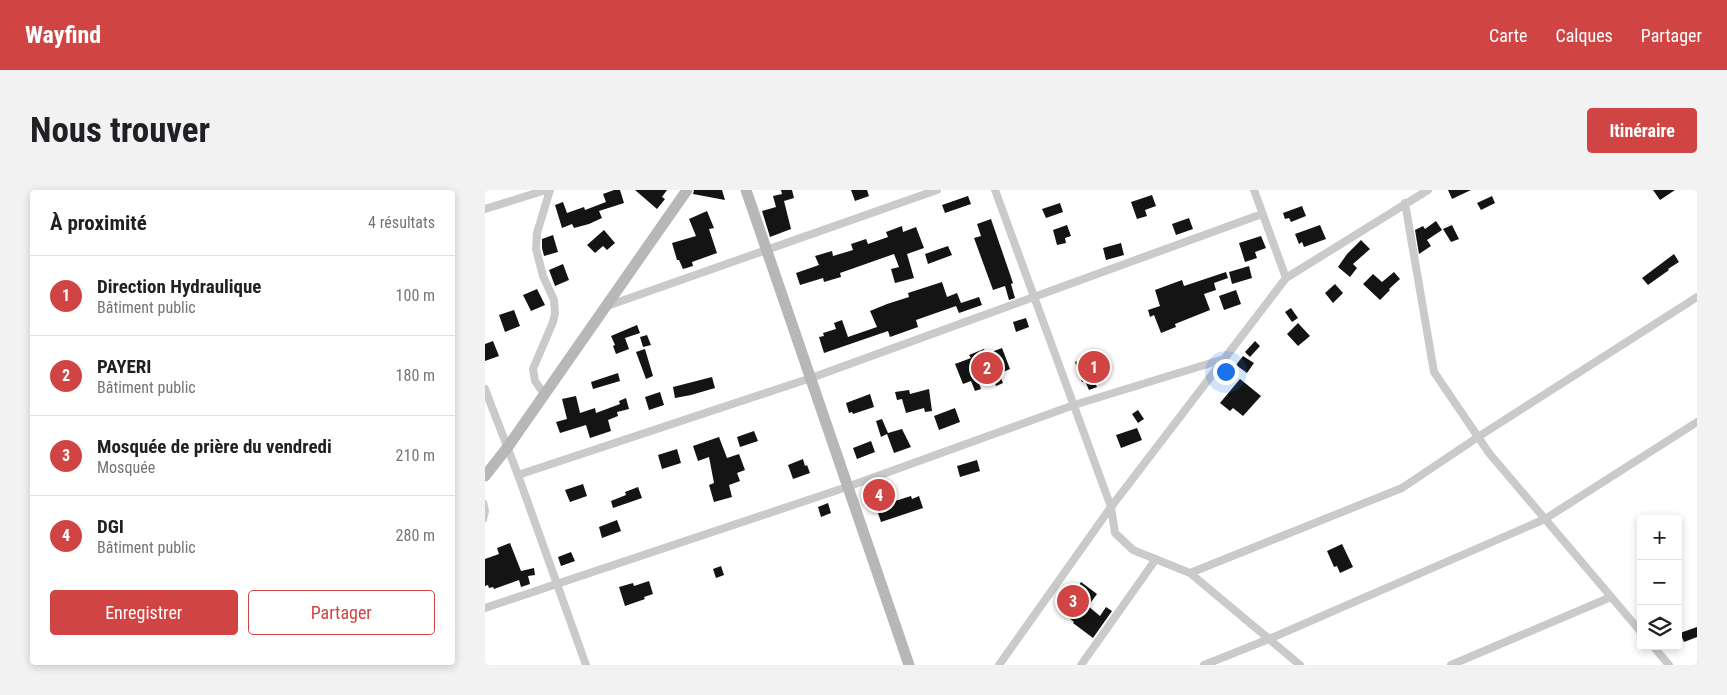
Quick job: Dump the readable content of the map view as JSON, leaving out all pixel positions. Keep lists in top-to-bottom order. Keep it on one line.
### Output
{"page":{"header":"Wayfind","nav":["Carte","Calques","Partager"],"buttons":["Itinéraire",["Enregistrer","Partager"]],"title":"Nous trouver","heading":["À proximité","4 résultats"],"list":[{"mark":"1","name":"Direction Hydraulique","note":"Bâtiment public","value":"100 m"},{"mark":"2","name":"PAYERI","note":"Bâtiment public","value":"180 m"},{"mark":"3","name":"Mosquée de prière du vendredi","note":"Mosquée","value":"210 m"},{"mark":"4","name":"DGI","note":"Bâtiment public","value":"280 m"}],"pins":["1","2","4","3"],"map_buttons":["+","−"]}}
